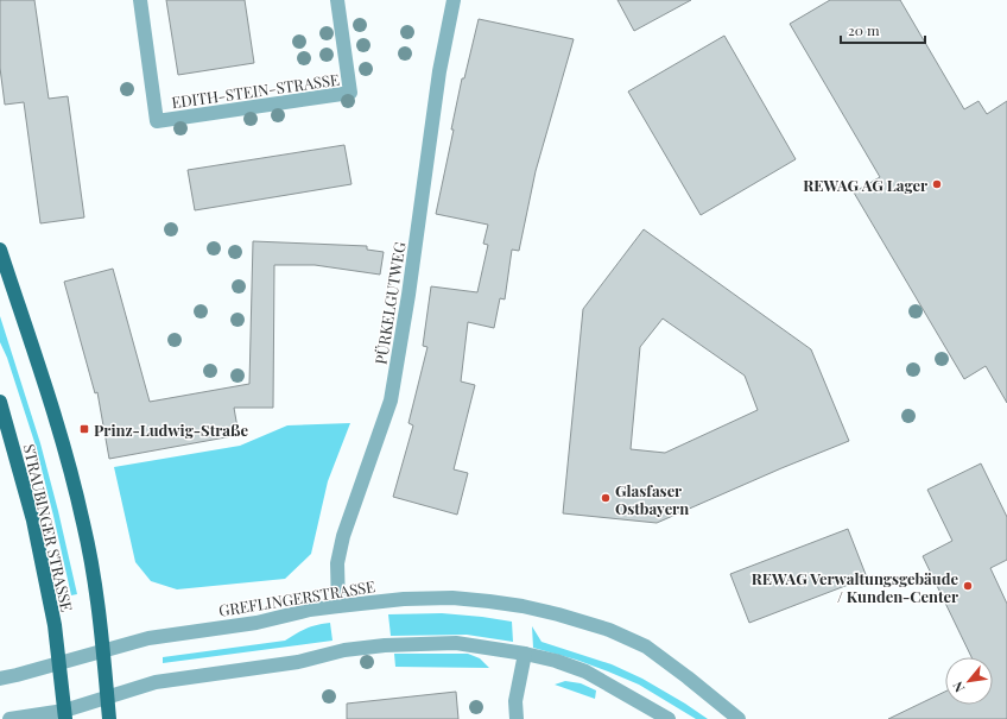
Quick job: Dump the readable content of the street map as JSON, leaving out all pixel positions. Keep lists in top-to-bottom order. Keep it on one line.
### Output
{"streets":{"main road":["STRAUBINGER STRASSE"],"street":["EDITH-STEIN-STRASSE","PÜRKELGUTWEG","GREFLINGERSTRASSE"]},"crossings":[["PÜRKELGUTWEG","GREFLINGERSTRASSE"],["STRAUBINGER STRASSE","GREFLINGERSTRASSE"]],"places":{"other":["REWAG AG Lager","Glasfaser Ostbayern","REWAG Verwaltungsgebäude / Kunden-Center"],"transit":["Prinz-Ludwig-Straße"]},"scale_bar":"20 m","north":"bottom left"}
